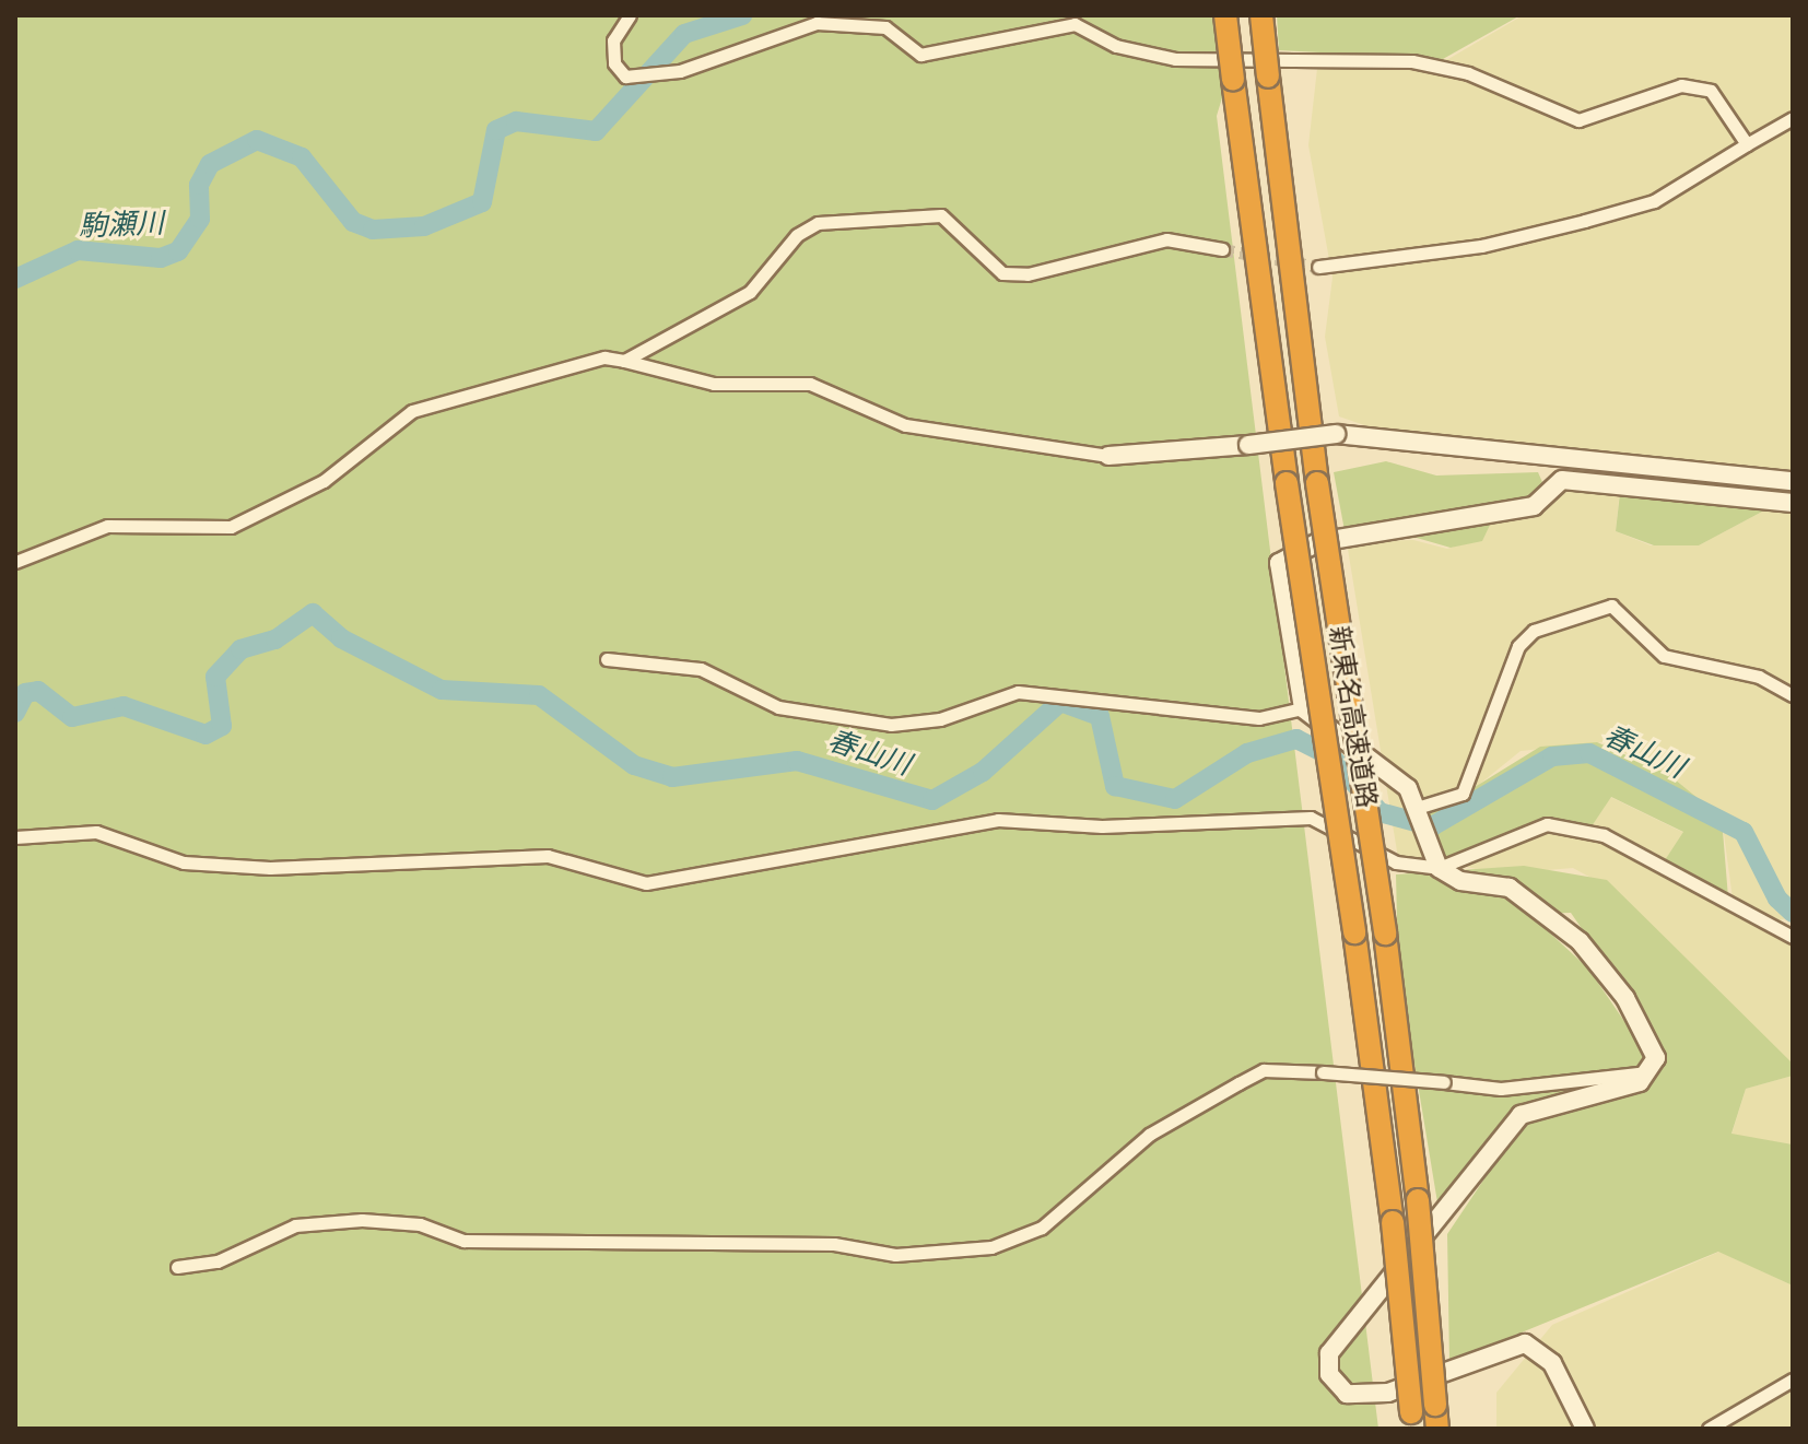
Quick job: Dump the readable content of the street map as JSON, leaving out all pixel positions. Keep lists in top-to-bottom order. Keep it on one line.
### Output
{"streets":{"highway":["新東名高速道路"]},"water":["駒瀬川","春山川"]}
